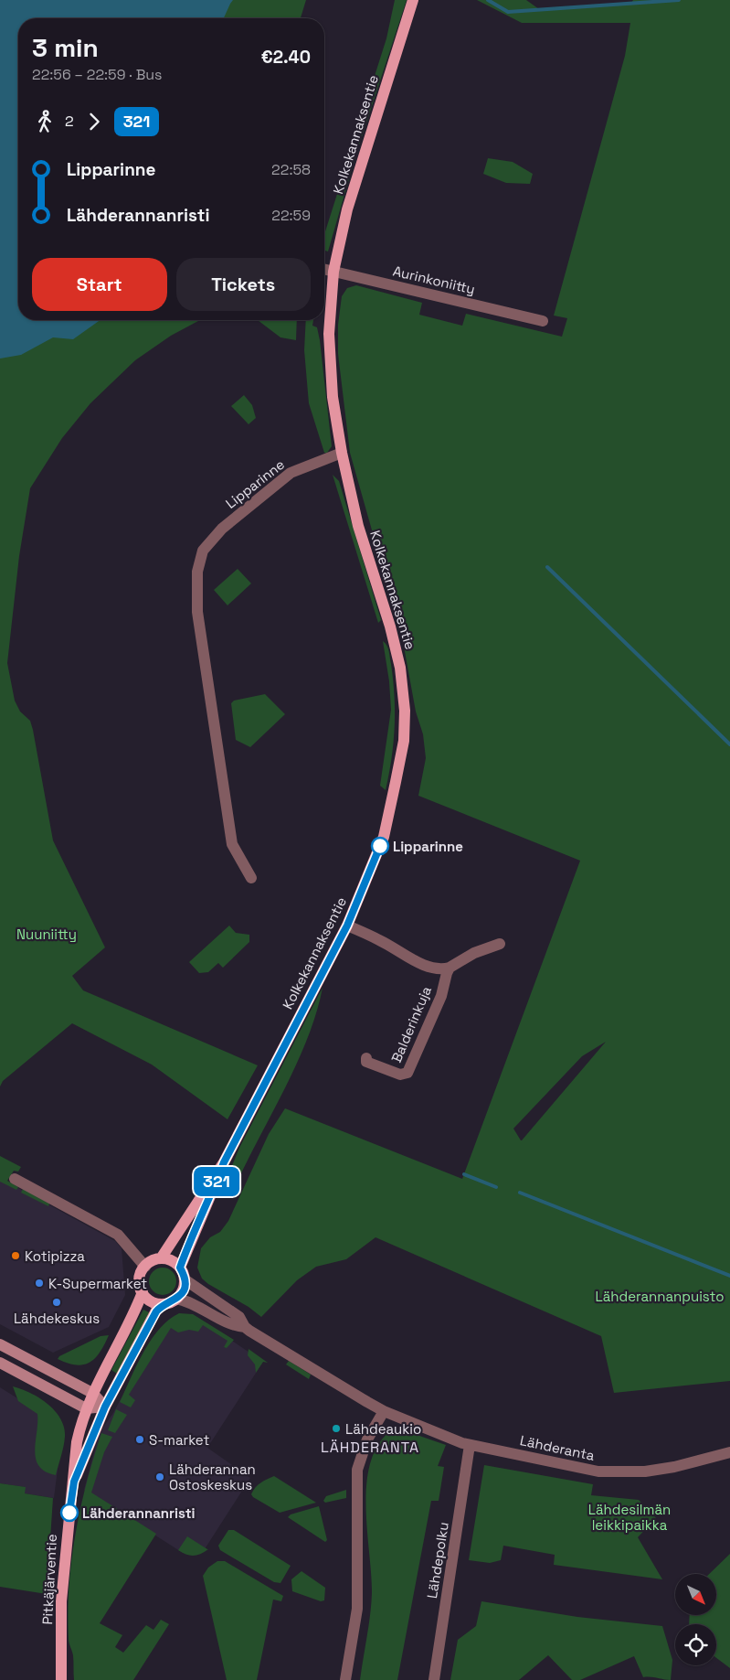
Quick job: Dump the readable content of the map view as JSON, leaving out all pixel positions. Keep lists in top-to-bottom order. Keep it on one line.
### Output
{"streets":{"main road":["Kolkekannaksentie","Pitkäjärventie"],"street":["Aurinkoniitty","Lipparinne","Balderinkuja","Lähderanta","Lähdepolku"]},"crossings":[["Kolkekannaksentie","Aurinkoniitty"],["Kolkekannaksentie","Lipparinne"],["Kolkekannaksentie","Balderinkuja"],["Kolkekannaksentie","Lähderanta"],["Lähderanta","Lähdepolku"]],"districts":["LÄHDERANTA"],"parks":["Nuuniitty","Lähderannanpuisto","Lähdesilmän leikkipaikka"],"places":["Lipparinne","Kotipizza","K-Supermarket","Lähdekeskus","Lähdeaukio","S-market","Lähderannan Ostoskeskus","Lähderannanristi"],"lines":["bus line 321"],"north":"bottom right","page":{"on_map":"321","heading":["3 min","22:56 – 22:59 · Bus","€2.40"],"legs":["2","321"],"list":[{"name":"Lipparinne","value":"22:58"},{"name":"Lähderannanristi","value":"22:59"}],"buttons":["Start","Tickets"]}}
